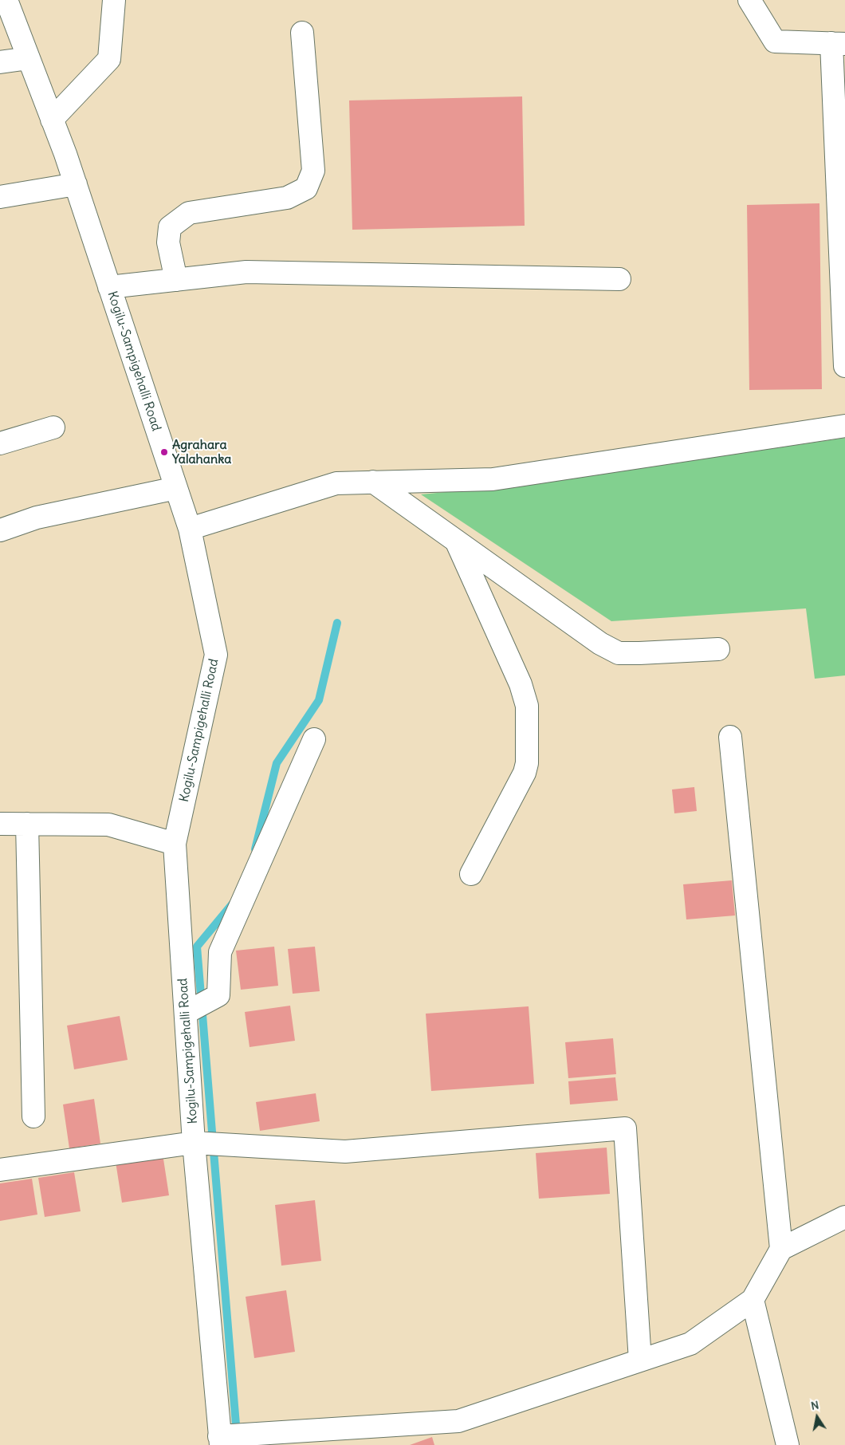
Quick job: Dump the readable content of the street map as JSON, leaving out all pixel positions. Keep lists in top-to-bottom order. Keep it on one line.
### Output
{"streets":{"street":["Kogilu-Sampigehalli Road"]},"places":["Agrahara Yalahanka"],"north":"top"}
